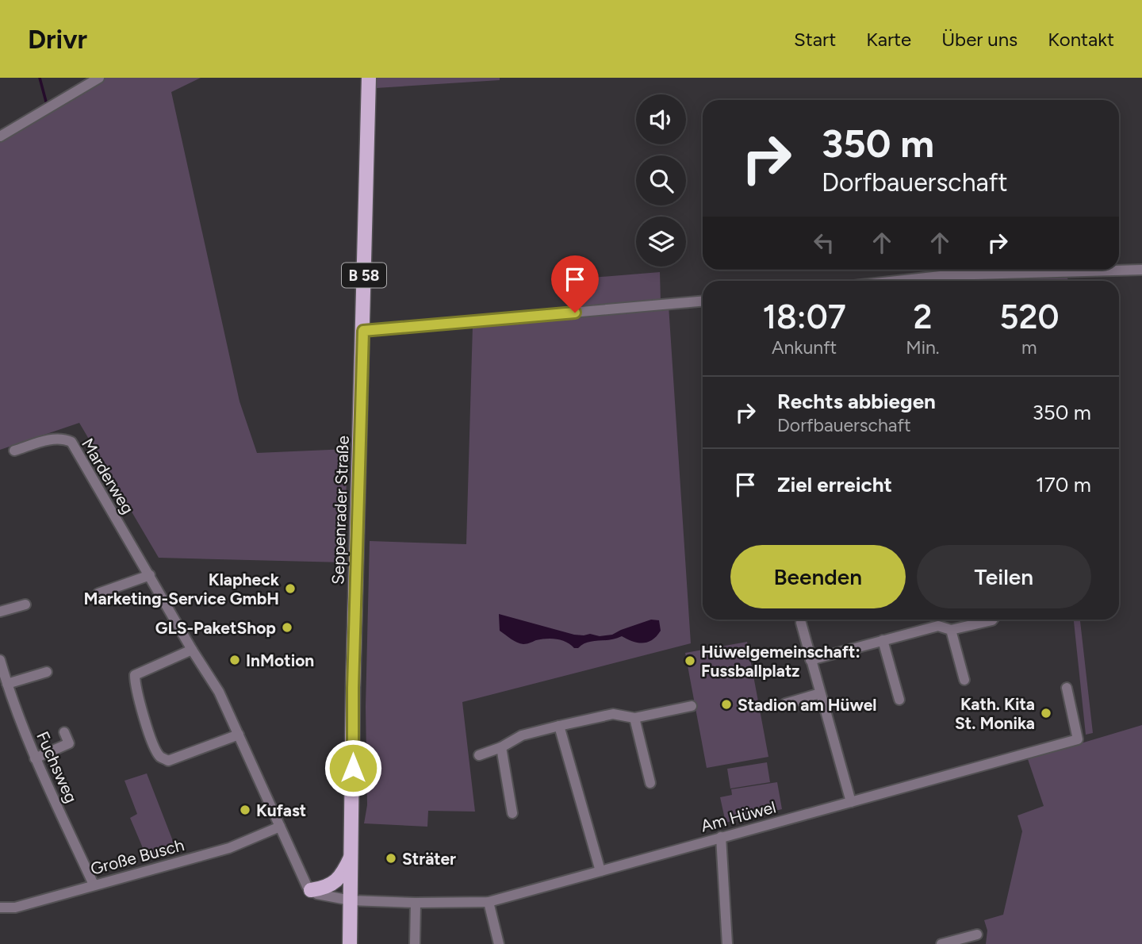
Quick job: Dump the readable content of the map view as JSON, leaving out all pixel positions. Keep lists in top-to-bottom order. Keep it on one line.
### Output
{"streets":{"main road":["B 58","Seppenrader Straße"],"street":["Marderweg","Fuchsweg","Am Hüwel","Große Busch"]},"crossings":[["Marderweg","Große Busch"],["Seppenrader Straße","Am Hüwel"],["Fuchsweg","Große Busch"]],"places":["Klapheck Marketing-Service GmbH","GLS-PaketShop","InMotion","Hüwelgemeinschaft: Fussballplatz","Stadion am Hüwel","Kath. Kita St. Monika","Kufast","Sträter"],"page":{"header":"Drivr","nav":["Start","Karte","Über uns","Kontakt"],"turn":["350 m","Dorfbauerschaft"],"eta":["18:07","Ankunft","2","Min.","520","m"],"list":[{"name":"Rechts abbiegen","note":"Dorfbauerschaft","value":"350 m"},{"name":"Ziel erreicht","value":"170 m"}],"buttons":["Beenden","Teilen"]}}
